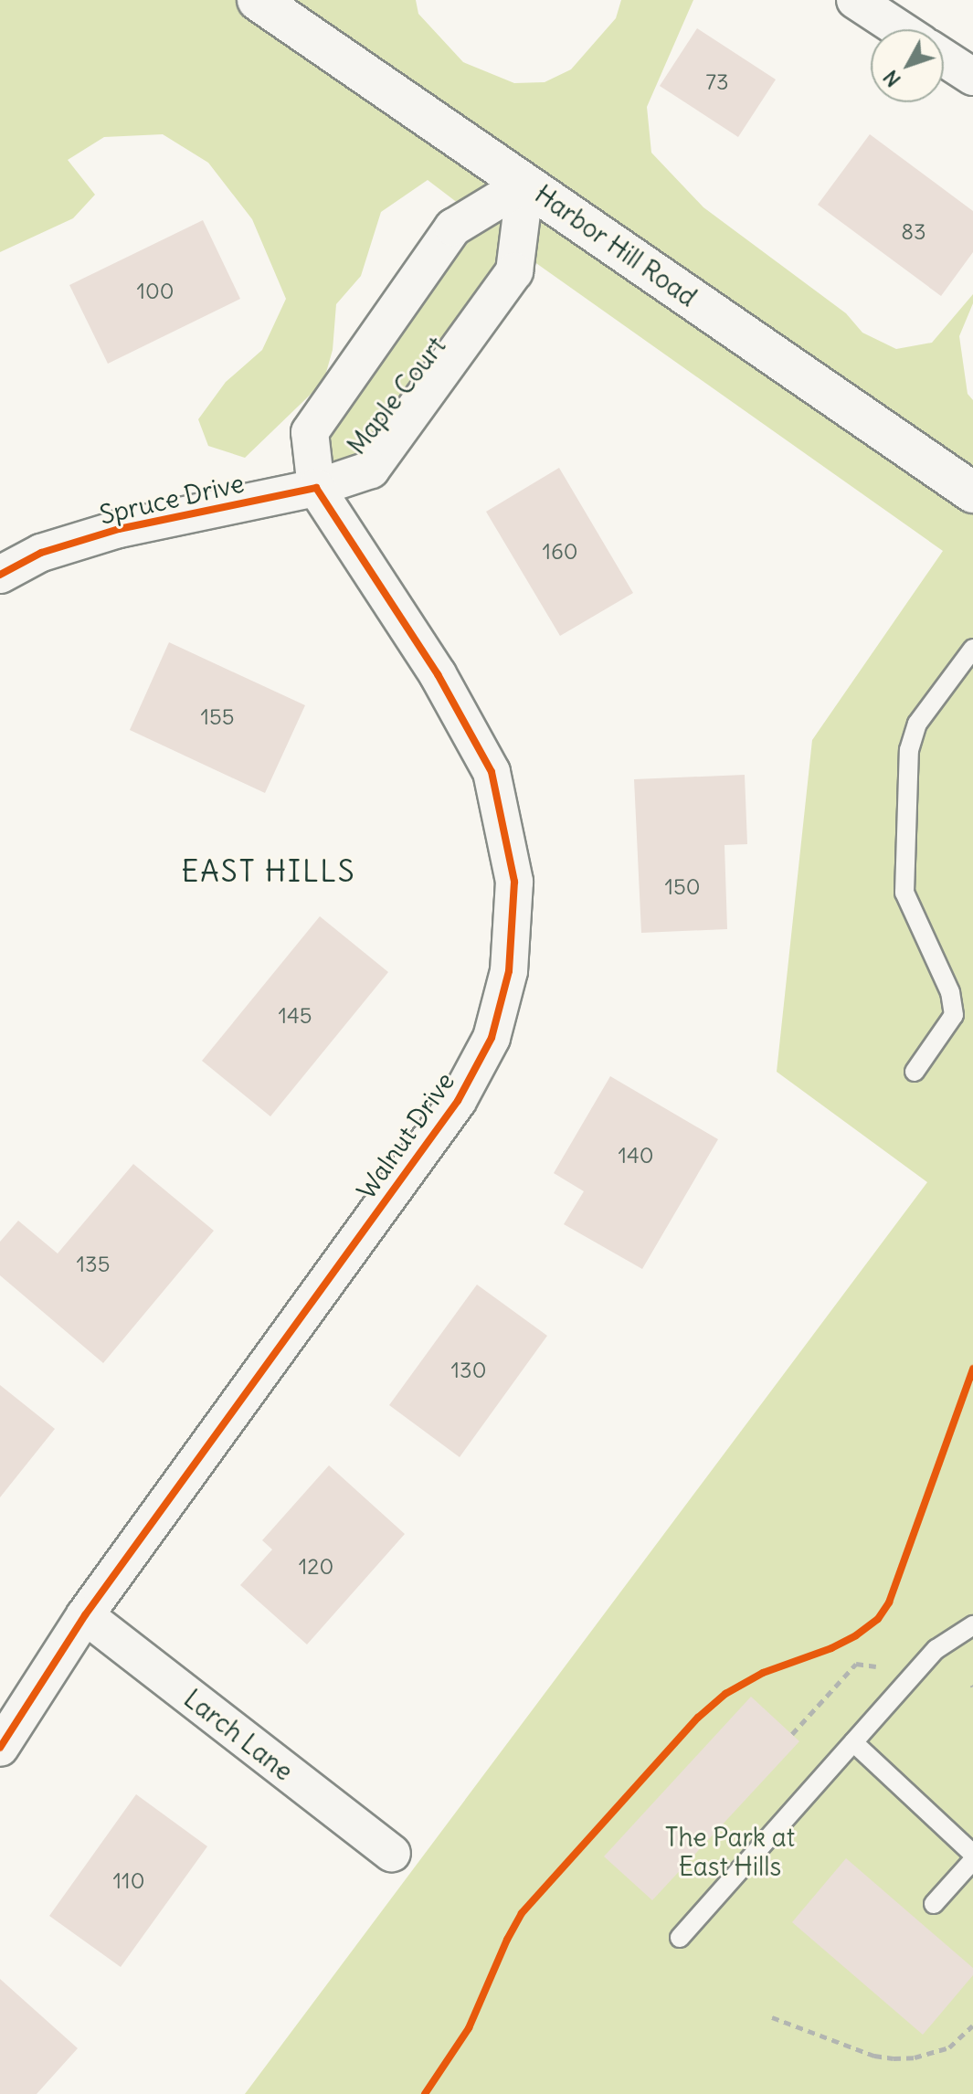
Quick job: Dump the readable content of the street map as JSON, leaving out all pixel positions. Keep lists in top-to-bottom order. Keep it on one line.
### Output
{"streets":{"street":["Harbor Hill Road","Maple Court","Spruce Drive","Walnut Drive","Larch Lane"]},"crossings":[["Harbor Hill Road","Maple Court"],["Maple Court","Spruce Drive"],["Maple Court","Walnut Drive"],["Spruce Drive","Walnut Drive"],["Walnut Drive","Larch Lane"]],"districts":["EAST HILLS"],"parks":["The Park at East Hills"],"house_numbers":["73","83","100","160","155","150","145","140","135","130","120","110"],"north":"bottom left"}
